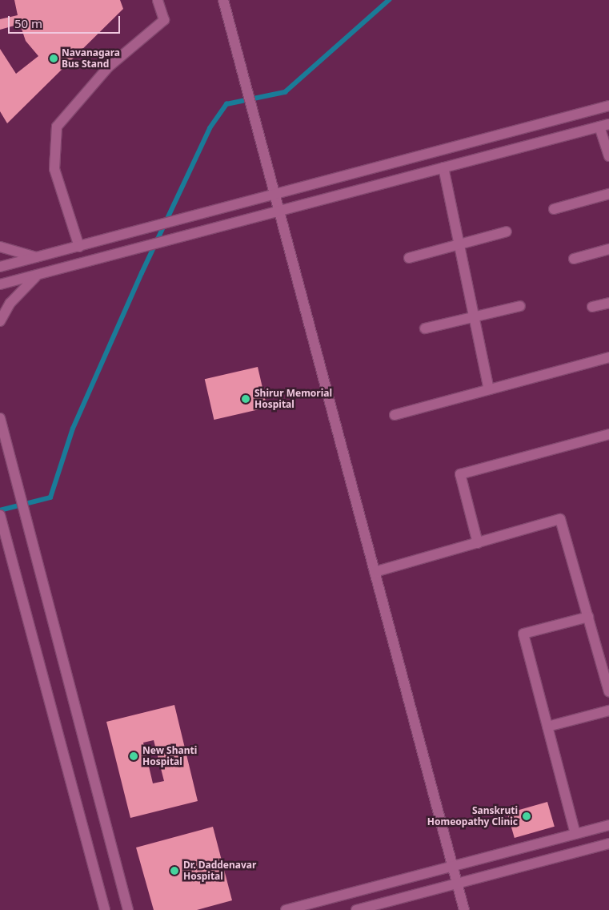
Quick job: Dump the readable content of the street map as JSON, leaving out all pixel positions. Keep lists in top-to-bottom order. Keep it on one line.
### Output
{"places":["Navanagara Bus Stand","Shirur Memorial Hospital","New Shanti Hospital","Sanskruti Homeopathy Clinic","Dr. Daddenavar Hospital"],"scale_bar":"50 m"}
